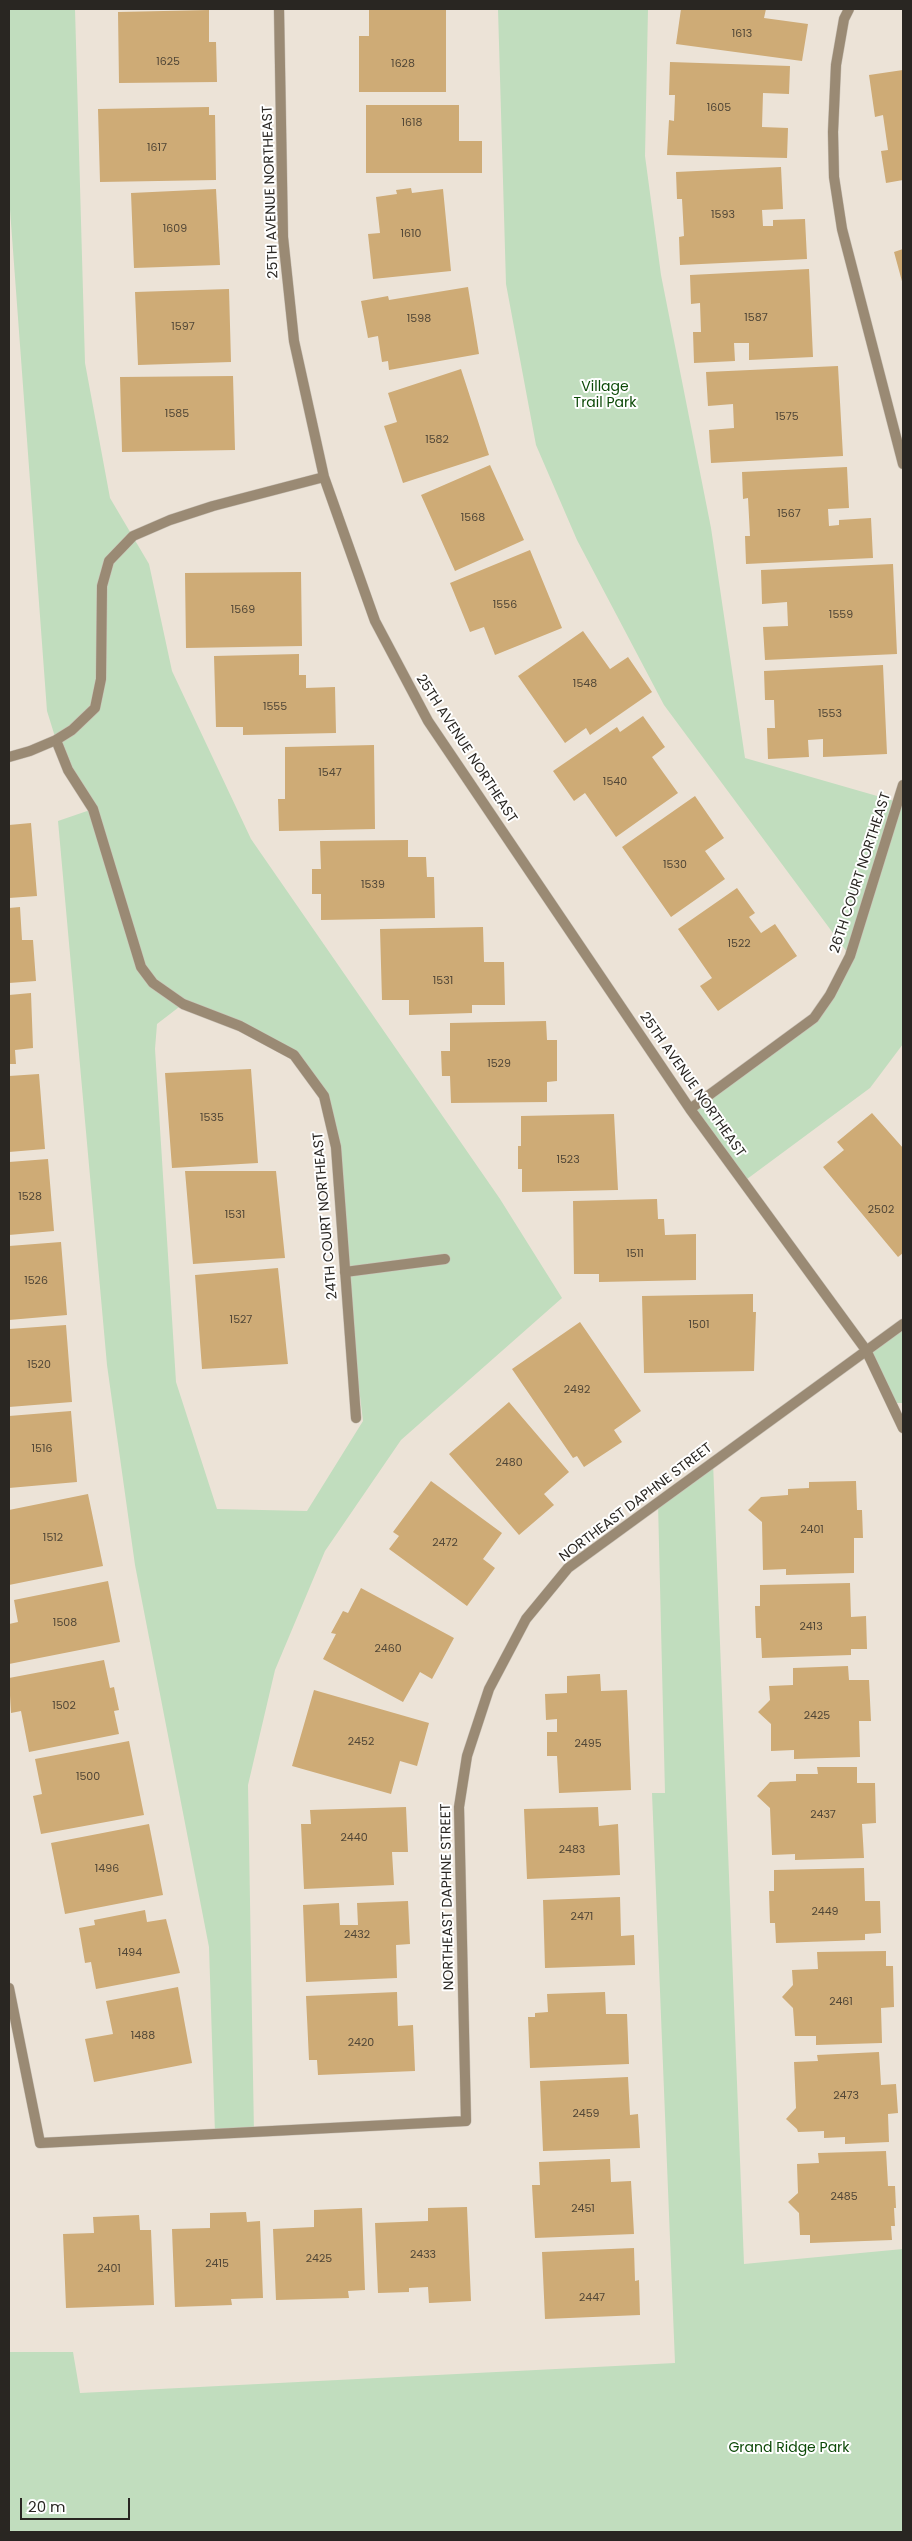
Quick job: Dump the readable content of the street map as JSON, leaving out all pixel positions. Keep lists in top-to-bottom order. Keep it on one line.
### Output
{"streets":{"street":["25TH AVENUE NORTHEAST","26TH COURT NORTHEAST","24TH COURT NORTHEAST","NORTHEAST DAPHNE STREET"]},"crossings":[["25TH AVENUE NORTHEAST","26TH COURT NORTHEAST"],["25TH AVENUE NORTHEAST","NORTHEAST DAPHNE STREET"]],"parks":["Village Trail Park","Grand Ridge Park"],"house_numbers":["1613","1625","1628","1605","1618","1617","1593","1609","1610","1587","1598","1597","1585","1575","1582","1567","1568","1556","1569","1559","1548","1555","1553","1547","1540","1530","1539","1522","1531","1529","1535","1523","1528","2502","1531","1511","1526","1527","1501","1520","2492","1516","2480","2401","1512","2472","1508","2413","2460","1502","2425","2452","2495","1500","2437","2440","2483","1496","2449","2471","2432","1494","2461","1488","2420","2473","2459","2485","2451","2433","2425","2415","2401","2447"],"scale_bar":"20 m"}
